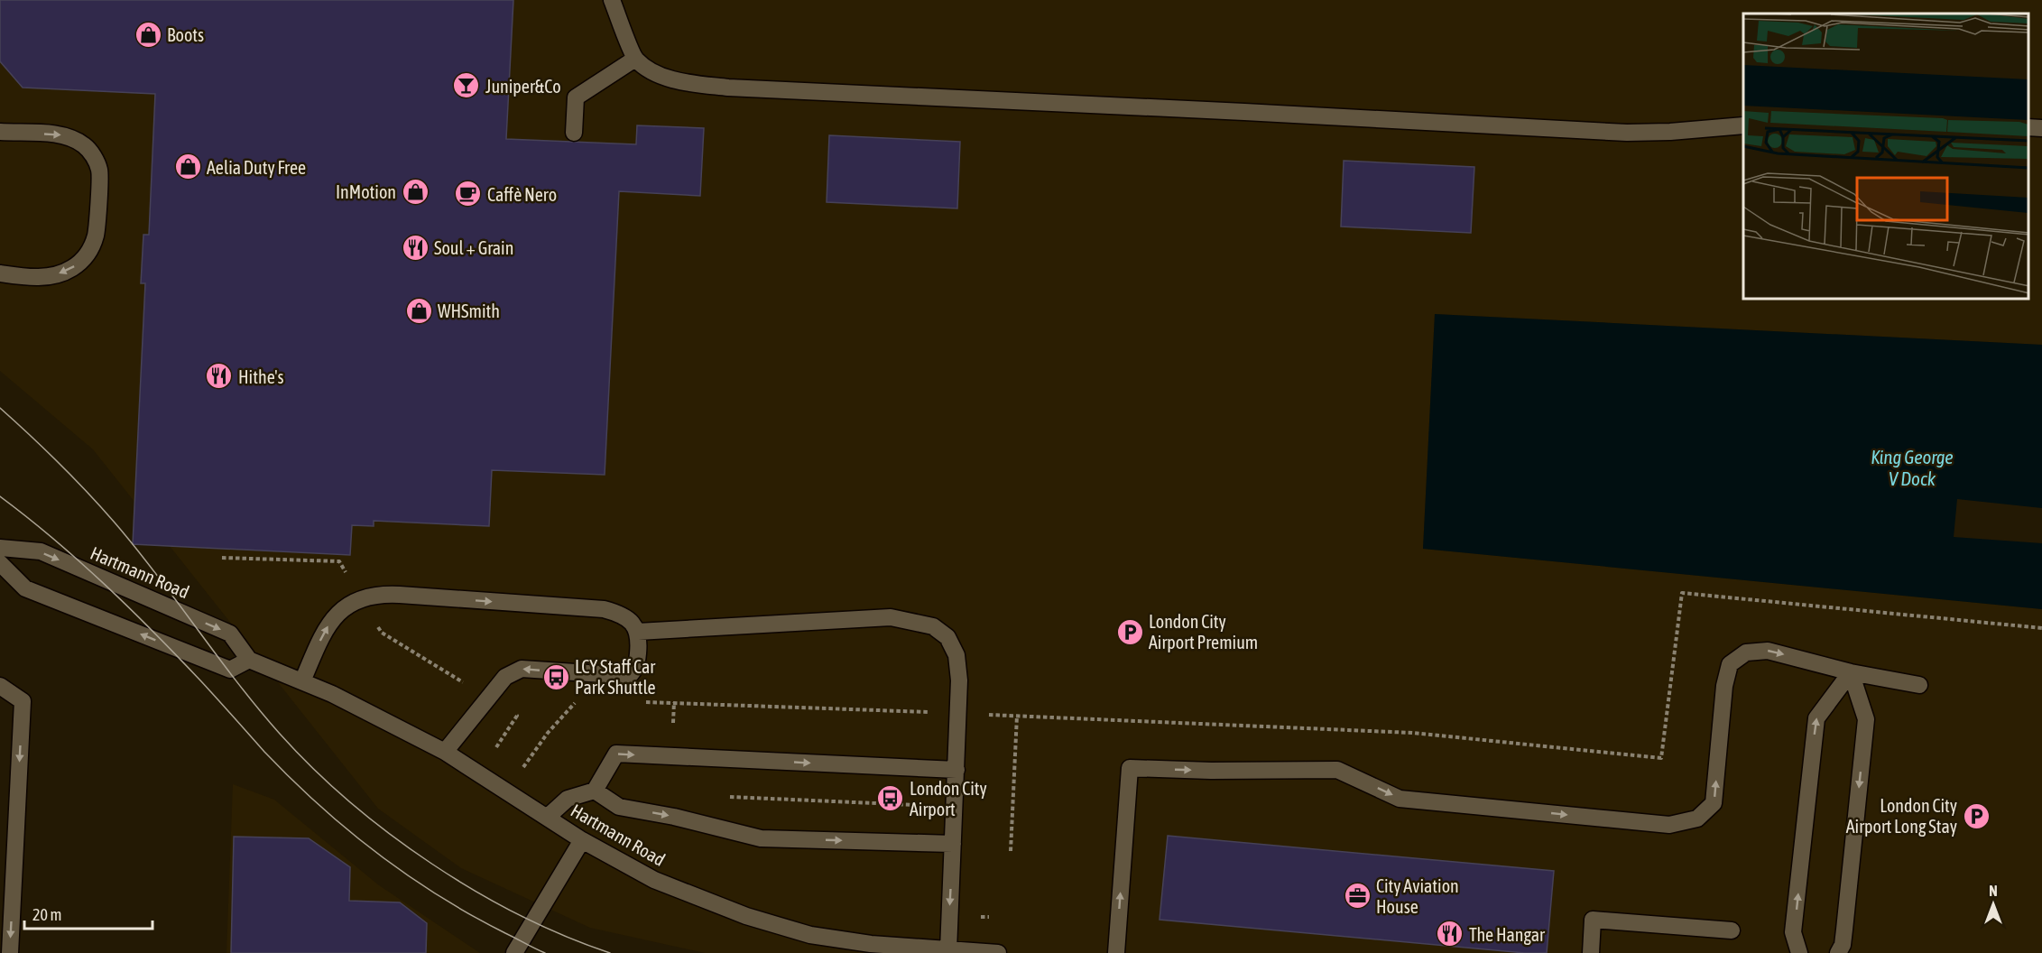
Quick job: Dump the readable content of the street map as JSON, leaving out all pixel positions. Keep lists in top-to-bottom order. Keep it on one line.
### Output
{"streets":{"street":["Hartmann Road"]},"water":["King George V Dock"],"places":{"shop":["Boots","Aelia Duty Free","InMotion","WHSmith"],"bar":["Juniper&Co"],"cafe":["Caffè Nero"],"restaurant":["Soul + Grain","Hithe's","The Hangar"],"parking":["London City Airport Premium","London City Airport Long Stay"],"bus stop":["LCY Staff Car Park Shuttle","London City Airport"],"office":["City Aviation House"]},"scale_bar":"20 m","north":"top"}
